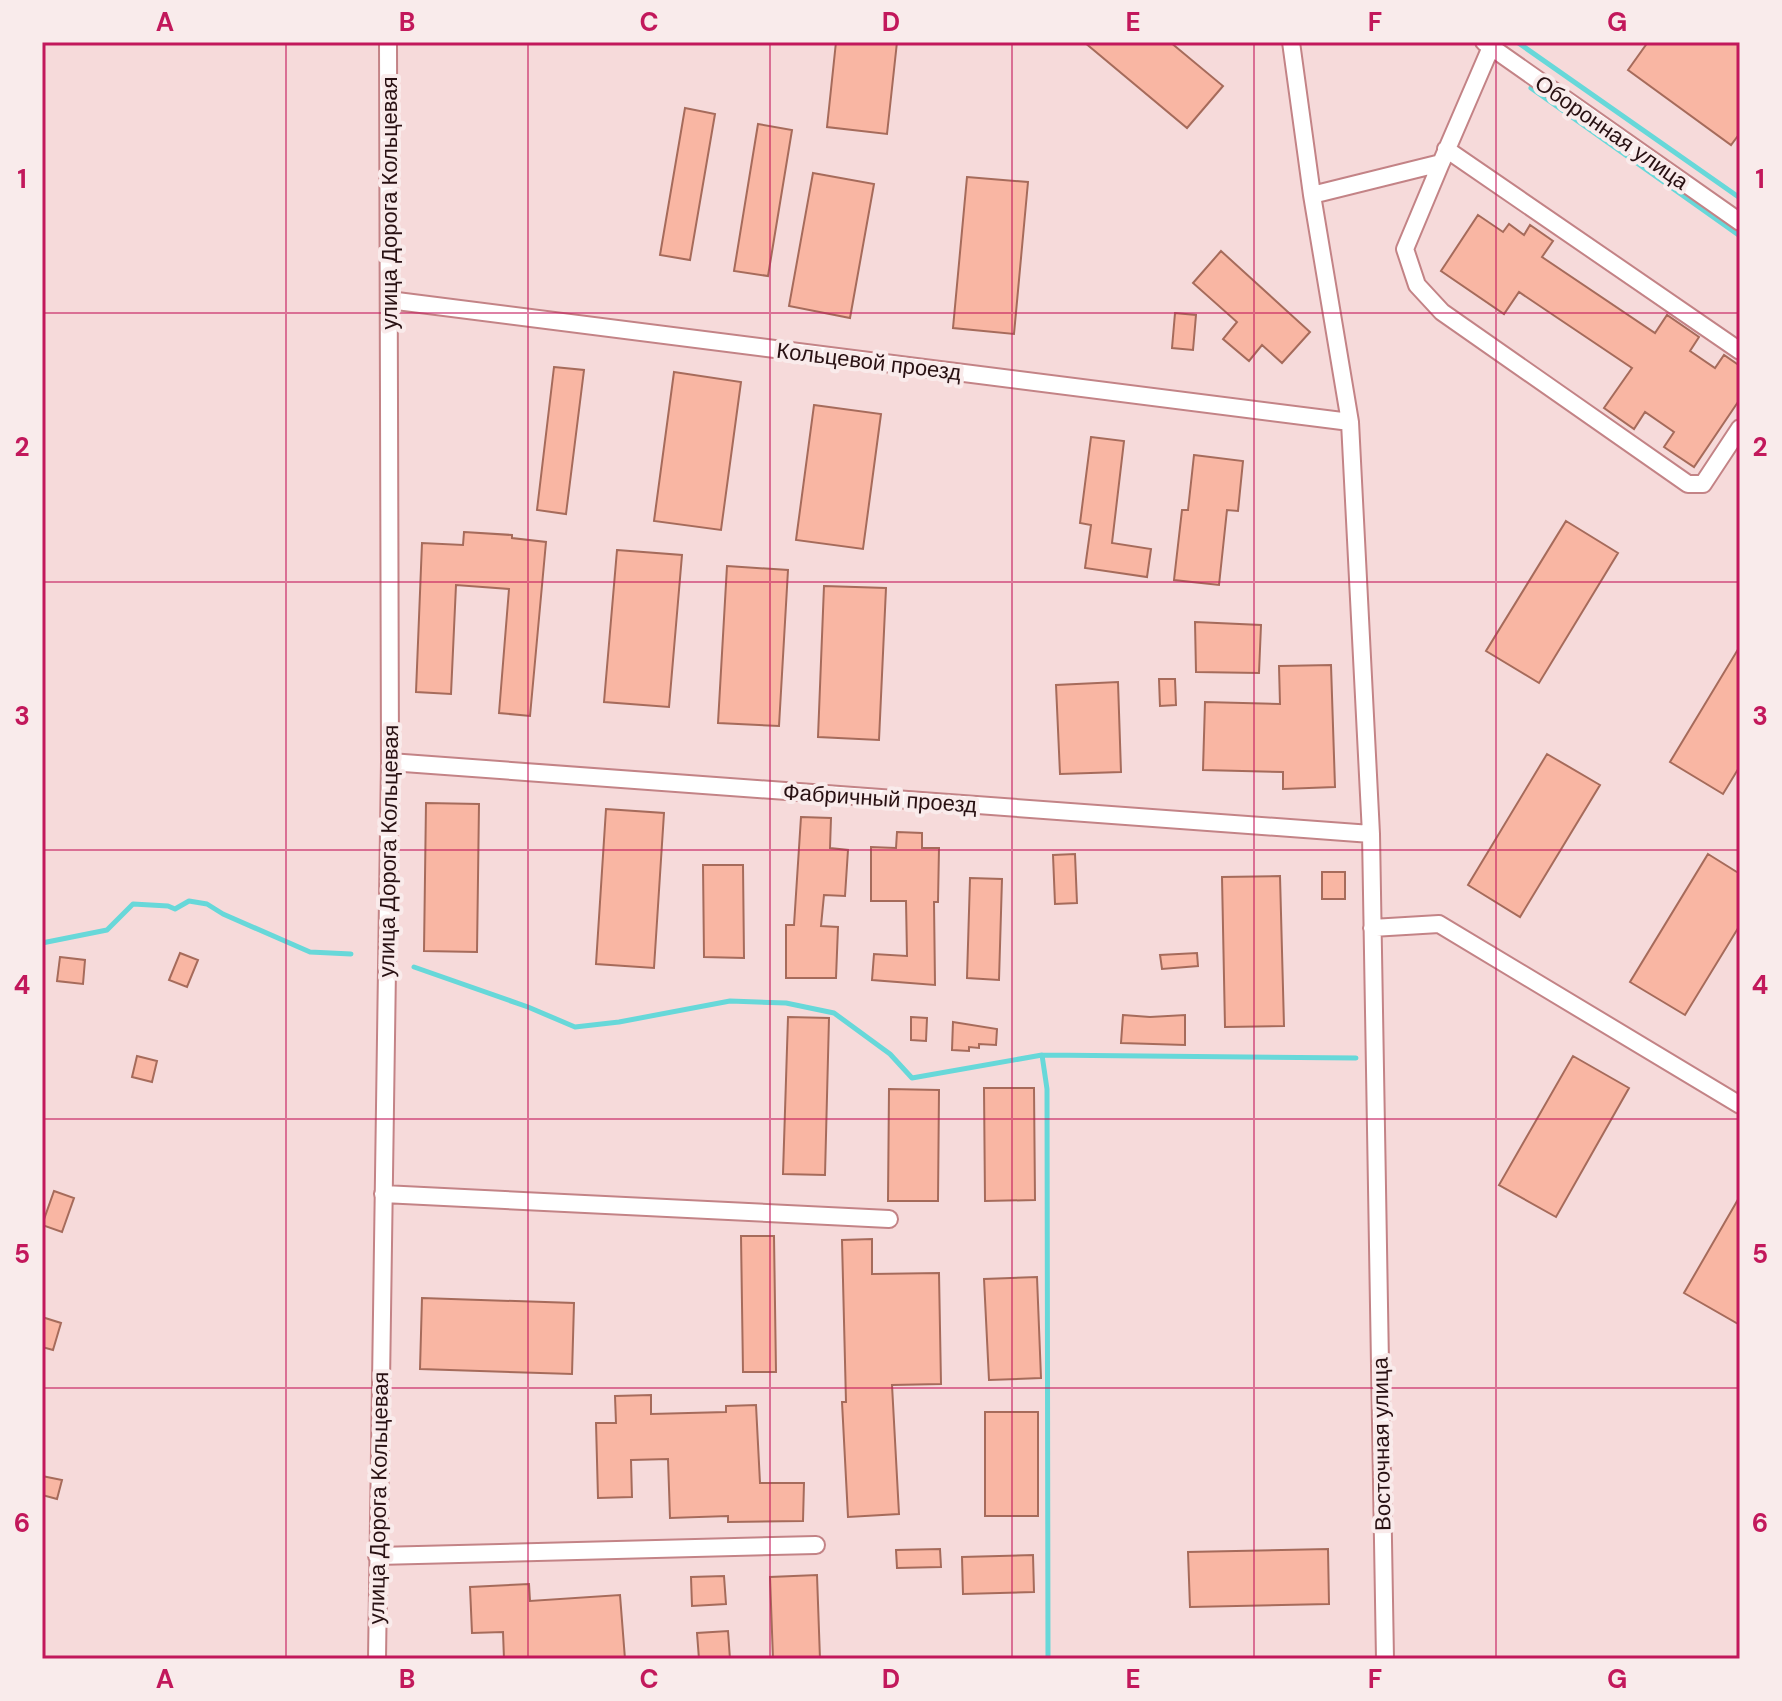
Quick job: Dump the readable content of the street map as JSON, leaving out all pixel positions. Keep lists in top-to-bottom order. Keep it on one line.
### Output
{"streets":{"street":["Оборонная улица","улица Дорога Кольцевая","Кольцевой проезд","Фабричный проезд","Восточная улица"]},"crossings":[["улица Дорога Кольцевая","Кольцевой проезд"],["улица Дорога Кольцевая","Фабричный проезд"],["Кольцевой проезд","Восточная улица"],["Фабричный проезд","Восточная улица"]],"grid":{"columns":["A","B","C","D","E","F","G"],"rows":["1","2","3","4","5","6"]}}
